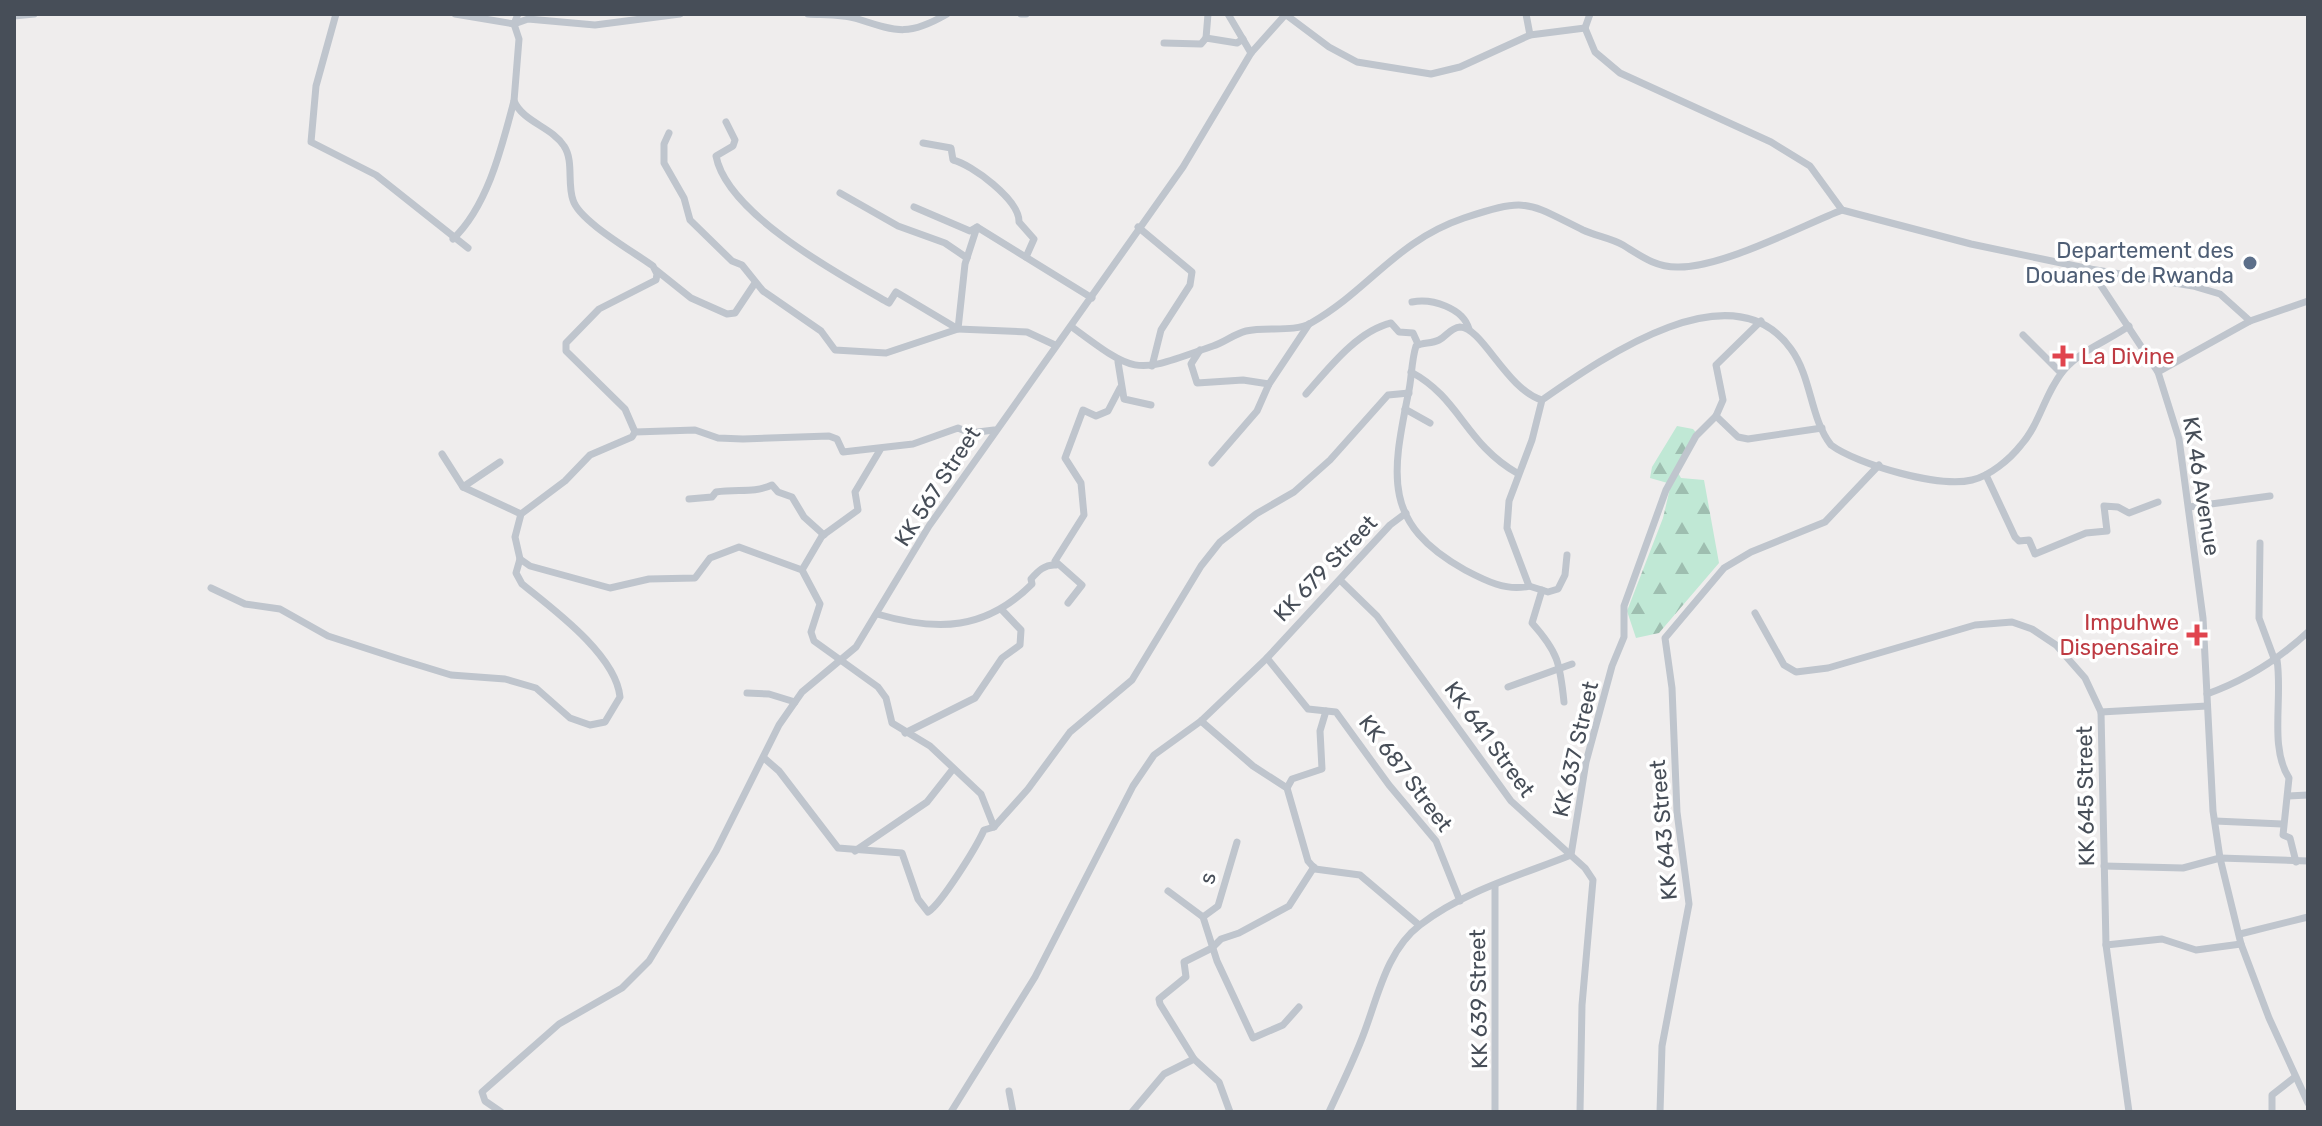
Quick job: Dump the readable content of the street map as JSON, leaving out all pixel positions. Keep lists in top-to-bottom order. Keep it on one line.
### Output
{"streets":{"street":["KK 567 Street","KK 46 Avenue","KK 679 Street","KK 641 Street","KK 637 Street","KK 687 Street","KK 645 Street","KK 643 Street","s","KK 639 Street"]},"crossings":[["KK 679 Street","KK 641 Street"],["KK 679 Street","KK 687 Street"],["KK 641 Street","KK 637 Street"]],"places":{"other":["Departement des Douanes de Rwanda"],"health":["La Divine","Impuhwe Dispensaire"]}}
